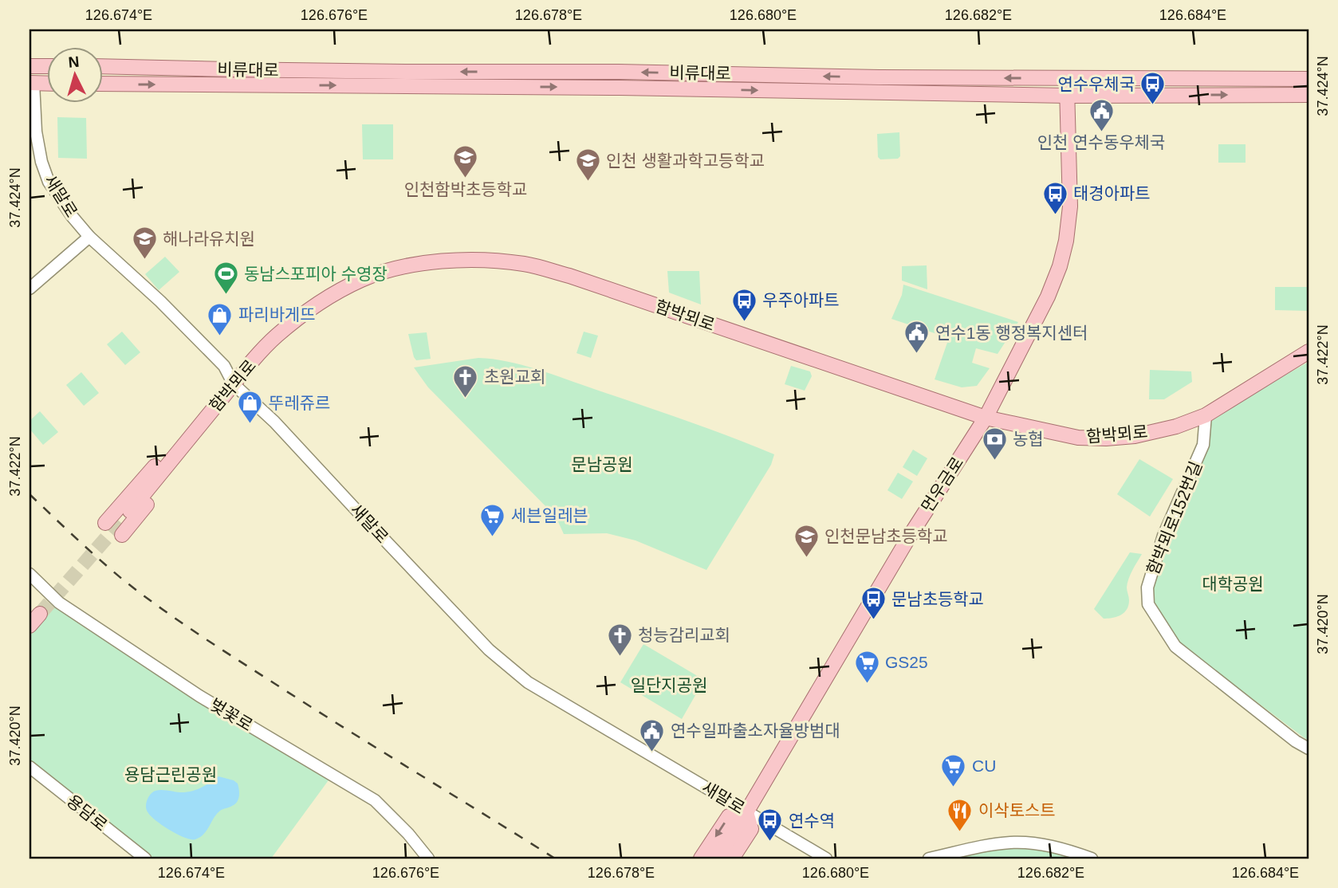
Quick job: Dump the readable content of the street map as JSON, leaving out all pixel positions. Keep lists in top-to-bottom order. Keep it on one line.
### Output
{"streets":{"main road":["비류대로","함박뫼로","먼우금로"],"street":["새말로","함박뫼로152번길","벚꽃로","용담로"]},"crossings":[["비류대로","먼우금로"],["새말로","함박뫼로"],["새말로","먼우금로"],["함박뫼로","먼우금로"],["함박뫼로","함박뫼로152번길"]],"parks":["문남공원","대학공원","일단지공원","용담근린공원"],"places":{"bus stop":["연수우체국","태경아파트","우주아파트","문남초등학교","연수역"],"public building":["인천 연수동우체국","연수1동 행정복지센터","연수일파출소자율방범대"],"school or university":["인천함박초등학교","인천 생활과학고등학교","해나라유치원","인천문남초등학교"],"sports":["동남스포피아 수영장"],"shop":["파리바게뜨","뚜레쥬르"],"church":["초원교회","청능감리교회"],"bank":["농협"],"supermarket":["세븐일레븐","GS25","CU"],"restaurant":["이삭토스트"]},"north":"top","coordinates":["126.674°E","126.676°E","126.678°E","126.680°E","126.682°E","126.684°E","37.424°N","37.422°N","37.420°N"]}
